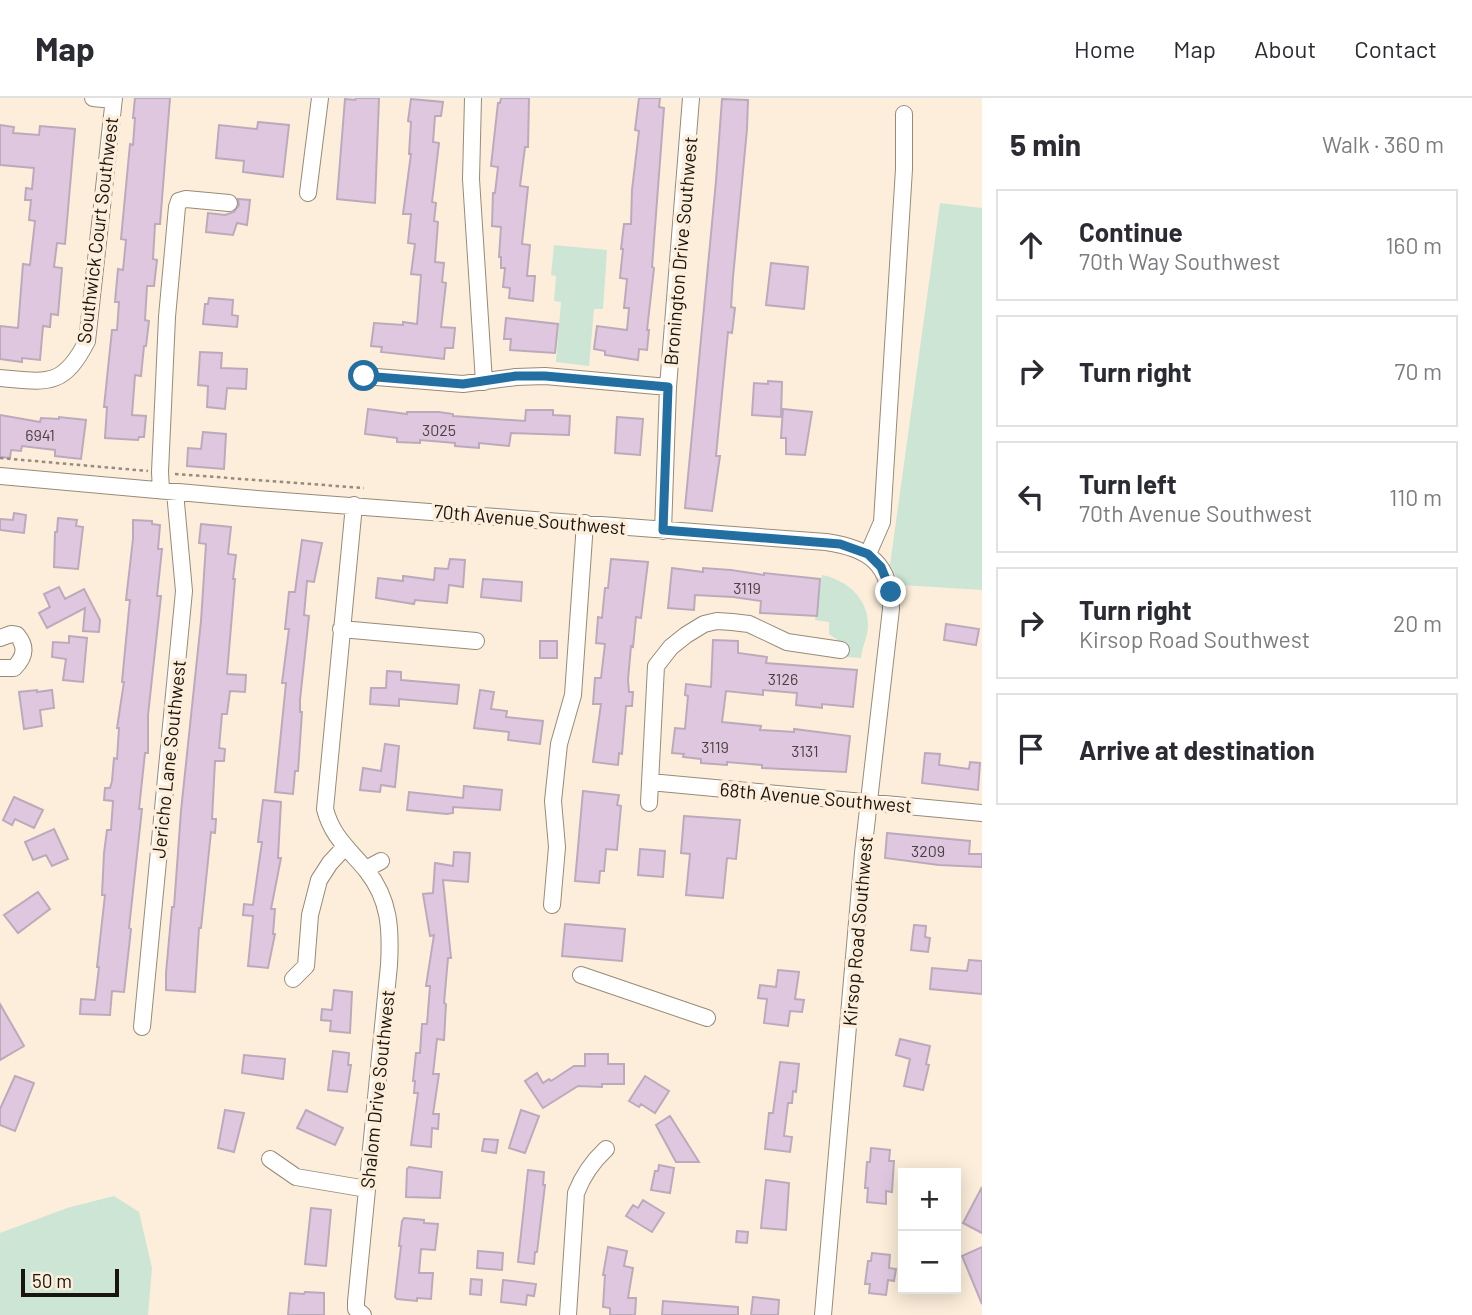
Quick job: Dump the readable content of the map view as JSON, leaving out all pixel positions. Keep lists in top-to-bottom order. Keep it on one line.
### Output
{"streets":{"street":["Southwick Court Southwest","Bronington Drive Southwest","70th Avenue Southwest","Jericho Lane Southwest","68th Avenue Southwest","Kirsop Road Southwest","Shalom Drive Southwest"]},"crossings":[["Bronington Drive Southwest","70th Avenue Southwest"],["70th Avenue Southwest","Jericho Lane Southwest"],["70th Avenue Southwest","Kirsop Road Southwest"],["70th Avenue Southwest","Shalom Drive Southwest"],["68th Avenue Southwest","Kirsop Road Southwest"]],"house_numbers":["3025","6941","3119","3126","3119","3131","3209"],"scale_bar":"50 m","page":{"header":"Map","nav":["Home","Map","About","Contact"],"heading":["5 min","Walk · 360 m"],"list":[["Continue","70th Way Southwest","160 m"],["Turn right","70 m"],["Turn left","70th Avenue Southwest","110 m"],["Turn right","Kirsop Road Southwest","20 m"],"Arrive at destination"],"map_buttons":["+","−"],"scale":"50 m"}}
